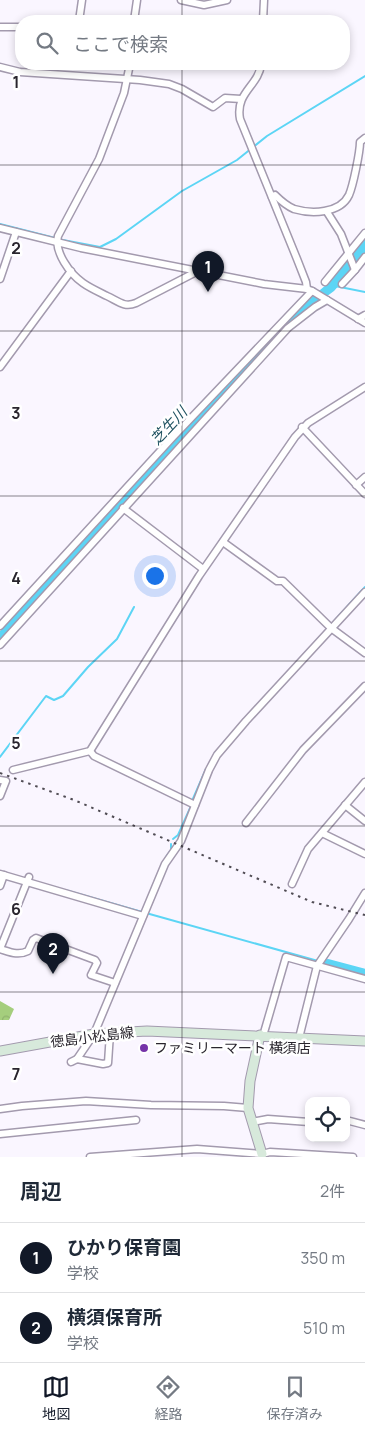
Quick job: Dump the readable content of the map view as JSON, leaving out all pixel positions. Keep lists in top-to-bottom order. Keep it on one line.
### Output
{"streets":{"main road":["徳島小松島線"]},"water":["芝生川"],"places":["ファミリーマート 横須店"],"page":{"search":"ここで検索","pins":["1","2"],"heading":["周辺","2件"],"list":[{"mark":"1","name":"ひかり保育園","note":"学校","value":"350 m"},{"mark":"2","name":"横須保育所","note":"学校","value":"510 m"}],"nav":["地図","経路","保存済み"]},"grid":{"rows":["1","2","3","4","5","6","7"]}}
